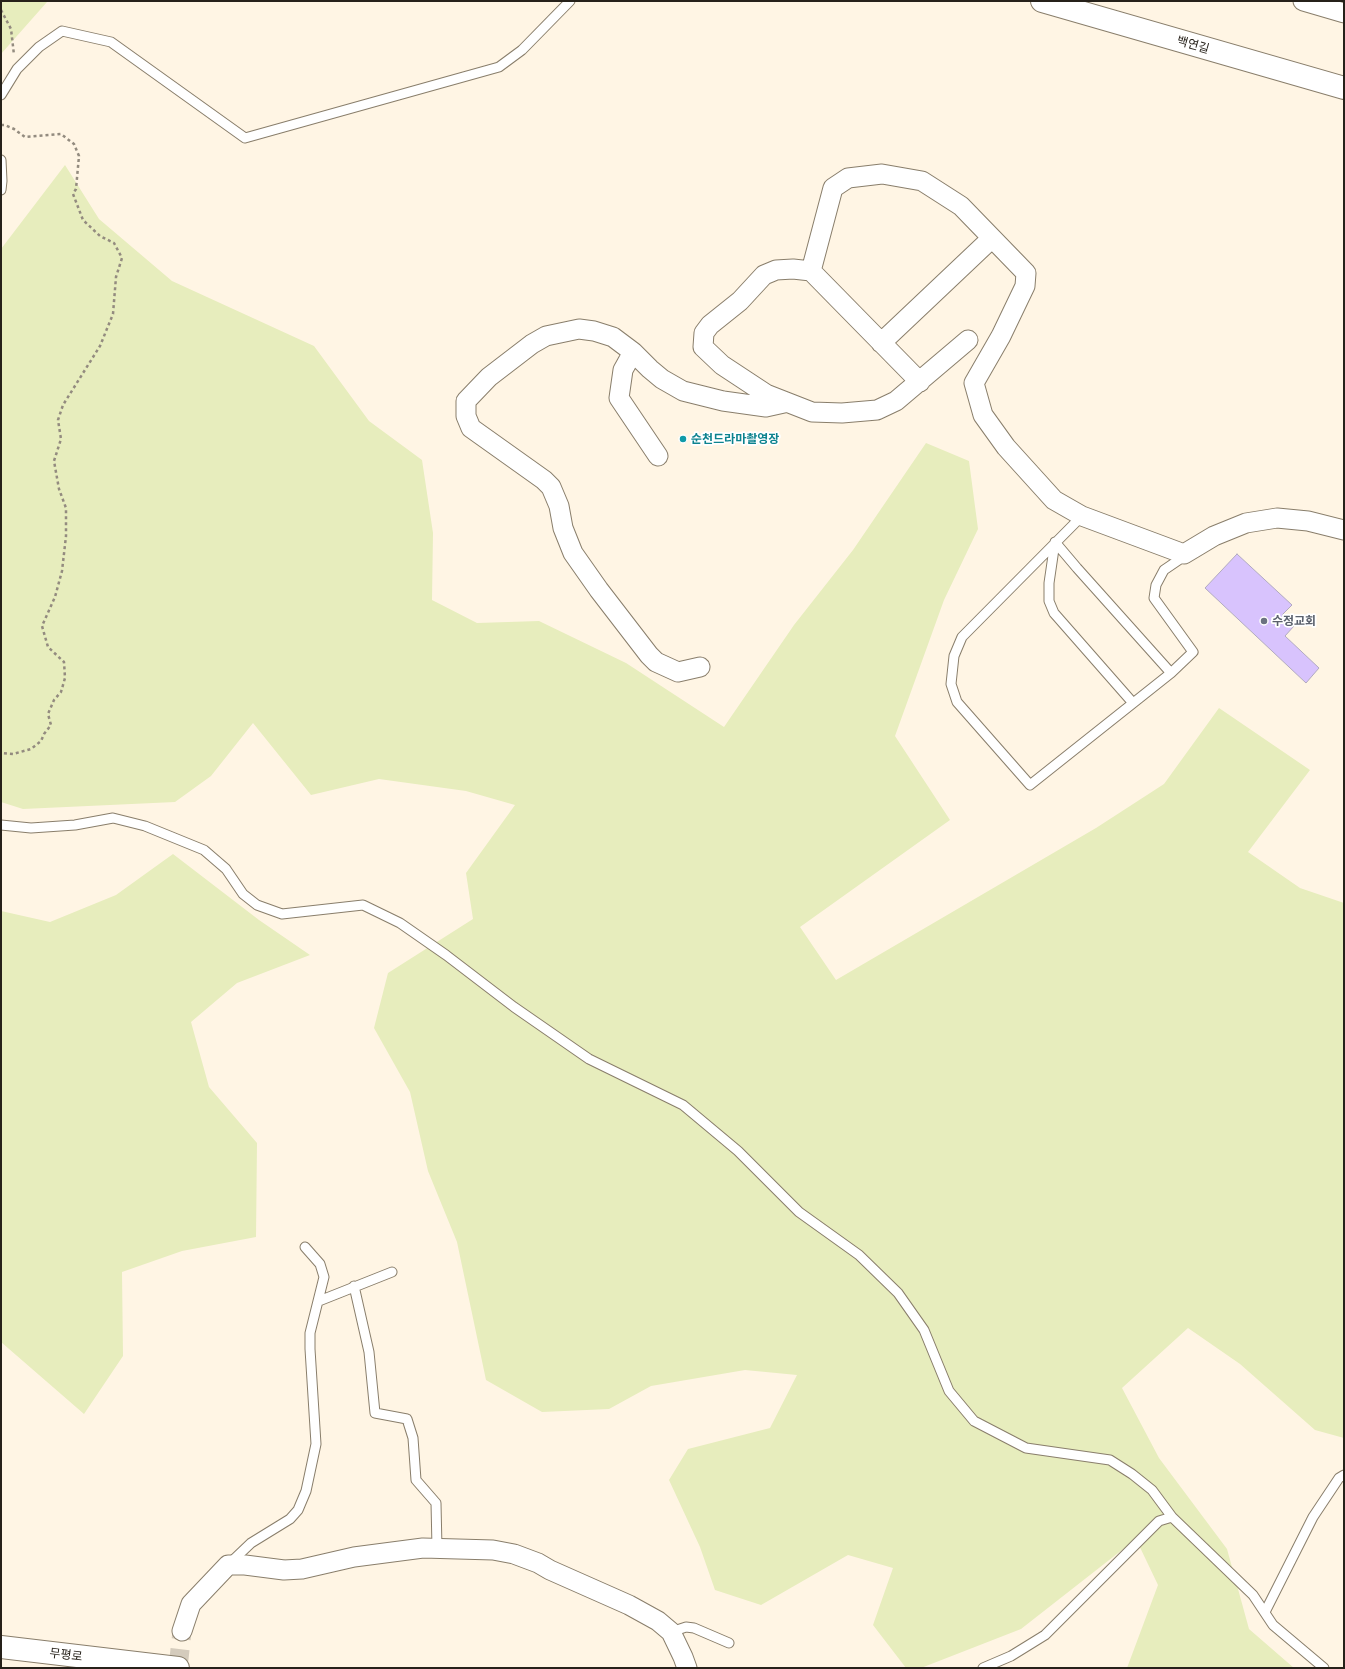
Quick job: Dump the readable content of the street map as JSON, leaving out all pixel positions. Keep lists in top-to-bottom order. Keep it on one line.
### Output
{"streets":{"main road":["백연길","무평로"]},"places":["순천드라마촬영장","수정교회"]}
